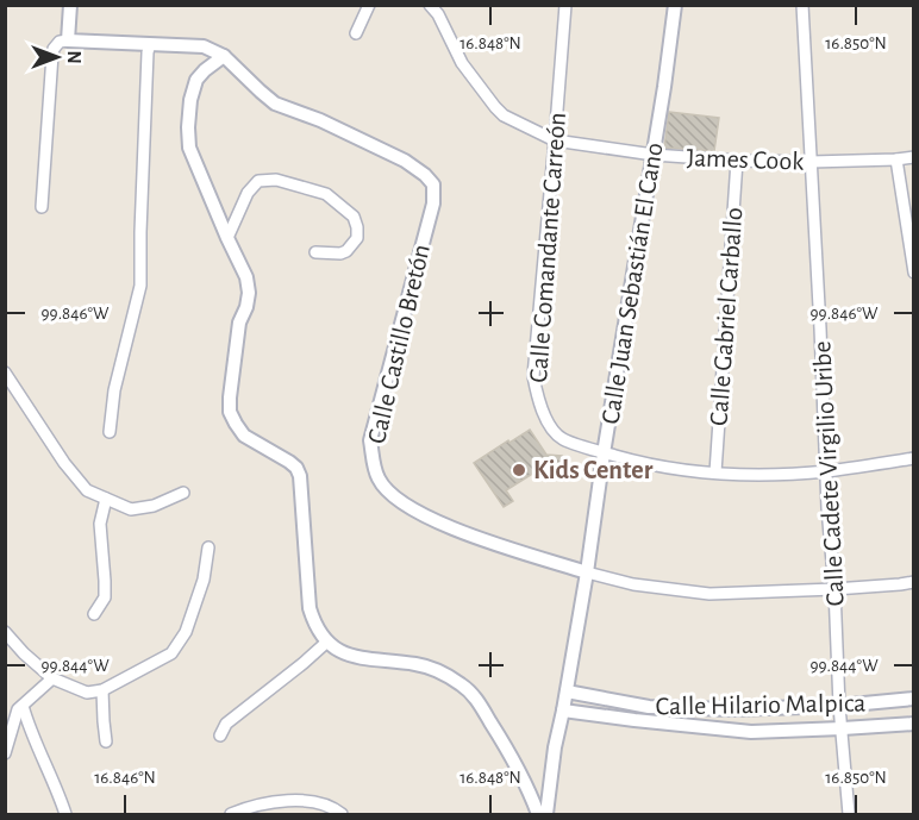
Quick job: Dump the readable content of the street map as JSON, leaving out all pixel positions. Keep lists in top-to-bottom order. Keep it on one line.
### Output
{"streets":{"street":["James Cook","Calle Comandante Carreón","Calle Juan Sebastián El Cano","Calle Gabriel Carballo","Calle Castillo Bretón","Calle Cadete Virgilio Uribe","Calle Hilario Malpica"]},"crossings":[["James Cook","Calle Comandante Carreón"],["James Cook","Calle Juan Sebastián El Cano"],["James Cook","Calle Gabriel Carballo"],["James Cook","Calle Cadete Virgilio Uribe"],["Calle Comandante Carreón","Calle Juan Sebastián El Cano"],["Calle Comandante Carreón","Calle Gabriel Carballo"],["Calle Comandante Carreón","Calle Cadete Virgilio Uribe"],["Calle Juan Sebastián El Cano","Calle Castillo Bretón"],["Calle Juan Sebastián El Cano","Calle Hilario Malpica"],["Calle Castillo Bretón","Calle Cadete Virgilio Uribe"],["Calle Cadete Virgilio Uribe","Calle Hilario Malpica"]],"places":["Kids Center"],"north":"right","coordinates":["16.848°N","16.850°N","99.846°W","99.844°W","16.846°N"]}
